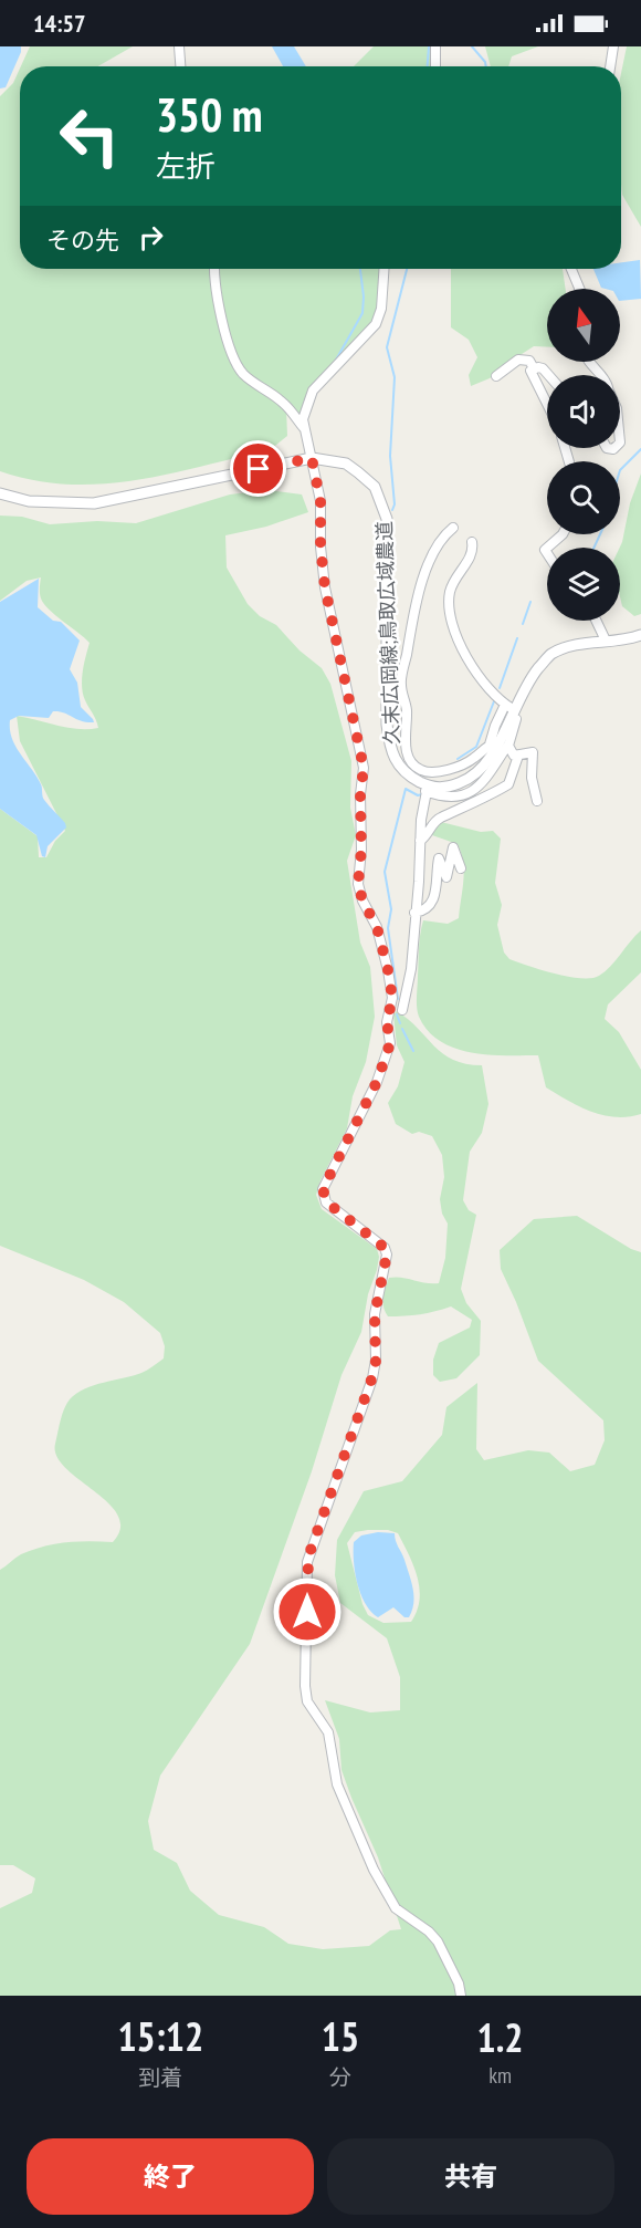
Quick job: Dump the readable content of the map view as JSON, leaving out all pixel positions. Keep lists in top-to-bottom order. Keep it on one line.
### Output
{"streets":{"street":["久末広岡線;鳥取広域農道"]},"north":"top","page":{"status":"14:57","turn":["350 m","左折"],"then":"その先","eta":["15:12","到着","15","分","1.2","km"],"buttons":["終了","共有"]}}
